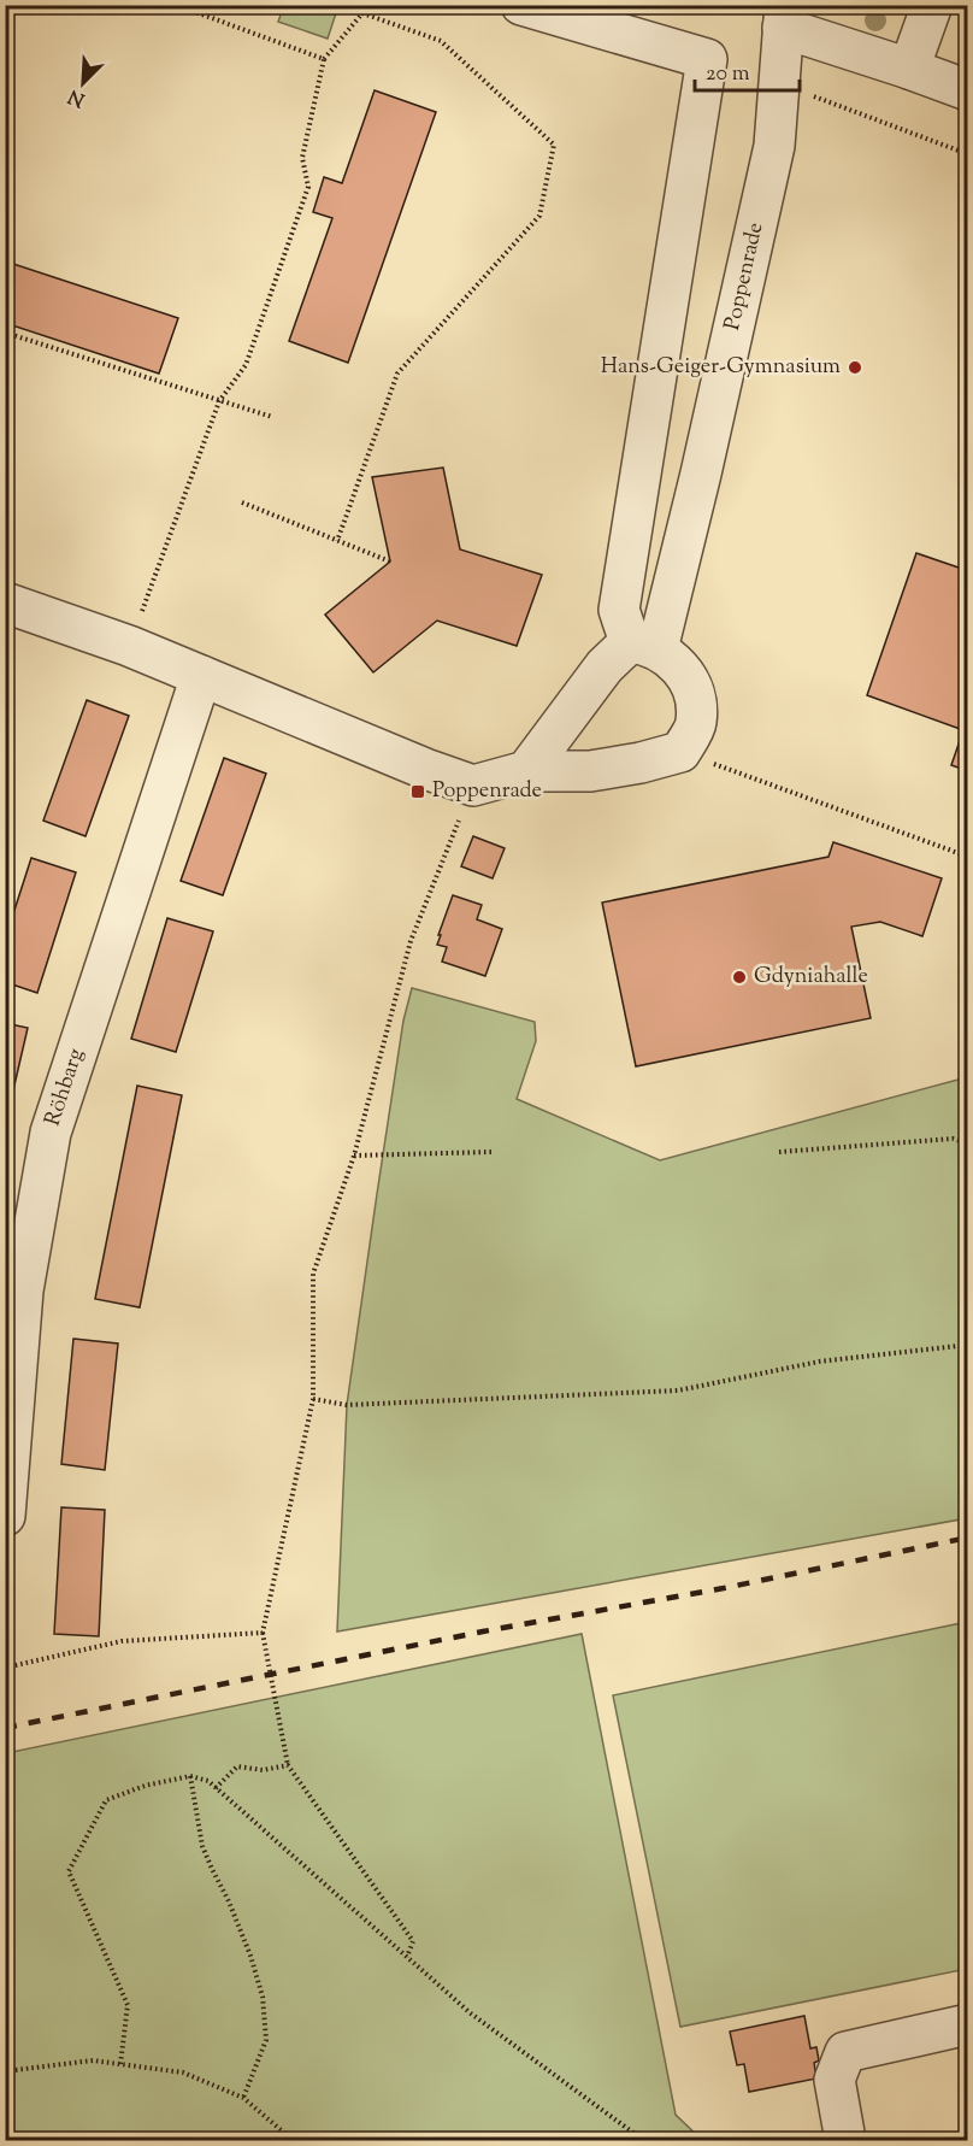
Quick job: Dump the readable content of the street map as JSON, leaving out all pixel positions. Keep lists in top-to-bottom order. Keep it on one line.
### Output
{"streets":{"street":["Poppenrade","Röhbarg"]},"places":{"other":["Hans-Geiger-Gymnasium","Gdyniahalle"],"transit":["Poppenrade"]},"scale_bar":"20 m","north":"bottom left"}
